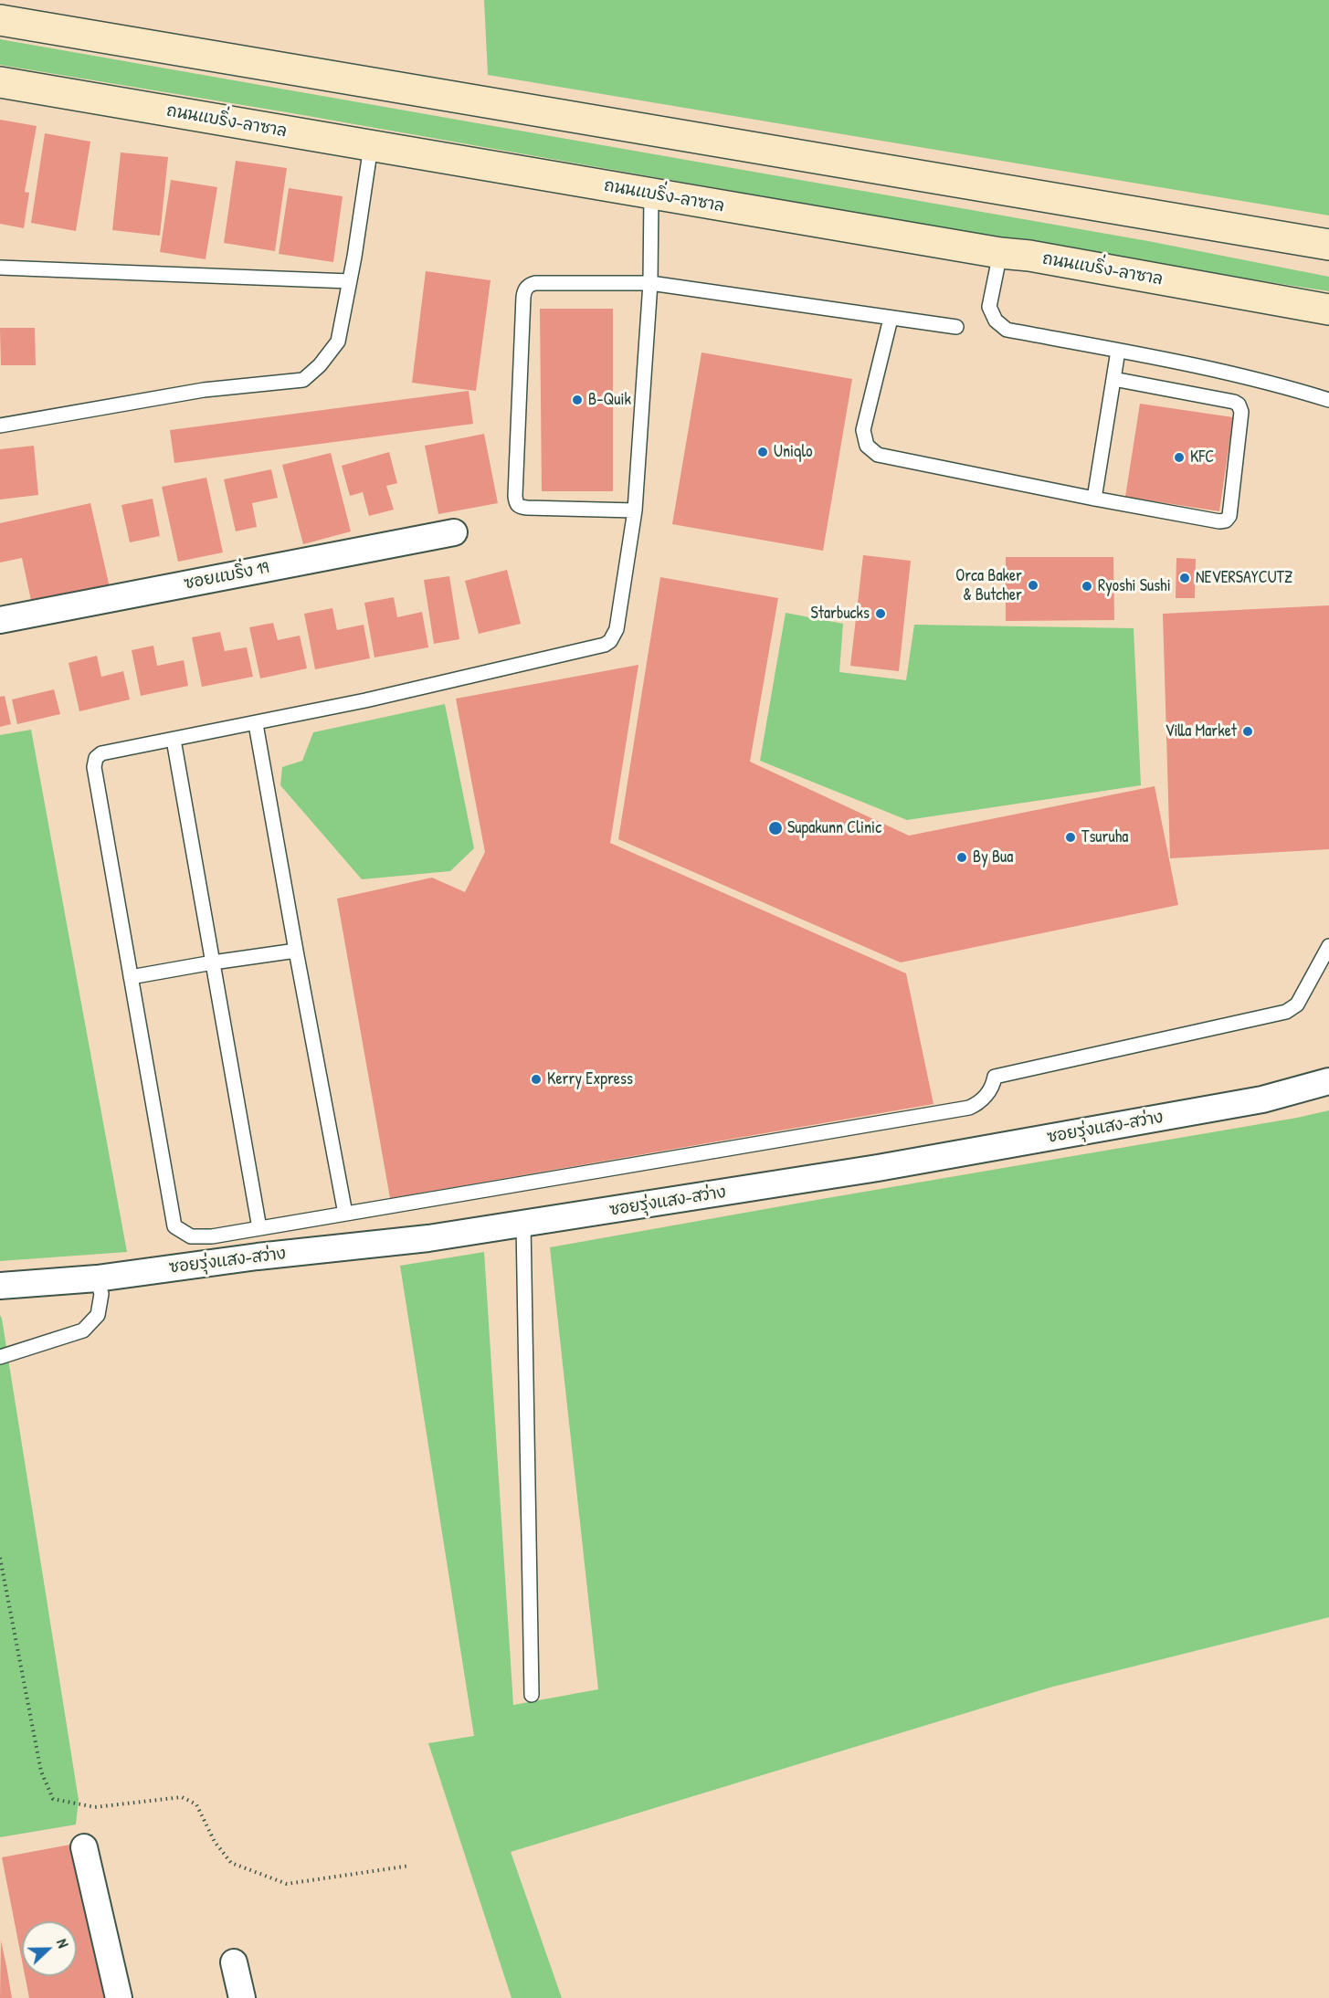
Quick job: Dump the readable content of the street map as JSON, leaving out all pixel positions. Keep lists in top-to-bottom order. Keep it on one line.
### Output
{"streets":{"street":["ถนนแบริ่ง-ลาซาล","ซอยแบริ่ง 19","ซอยรุ่งแสง-สว่าง"]},"places":["B-Quik","Uniqlo","KFC","NEVERSAYCUTZ","Orca Baker & Butcher","Ryoshi Sushi","Starbucks","Villa Market","Supakunn Clinic","Tsuruha","By Bua","Kerry Express"],"north":"right"}
